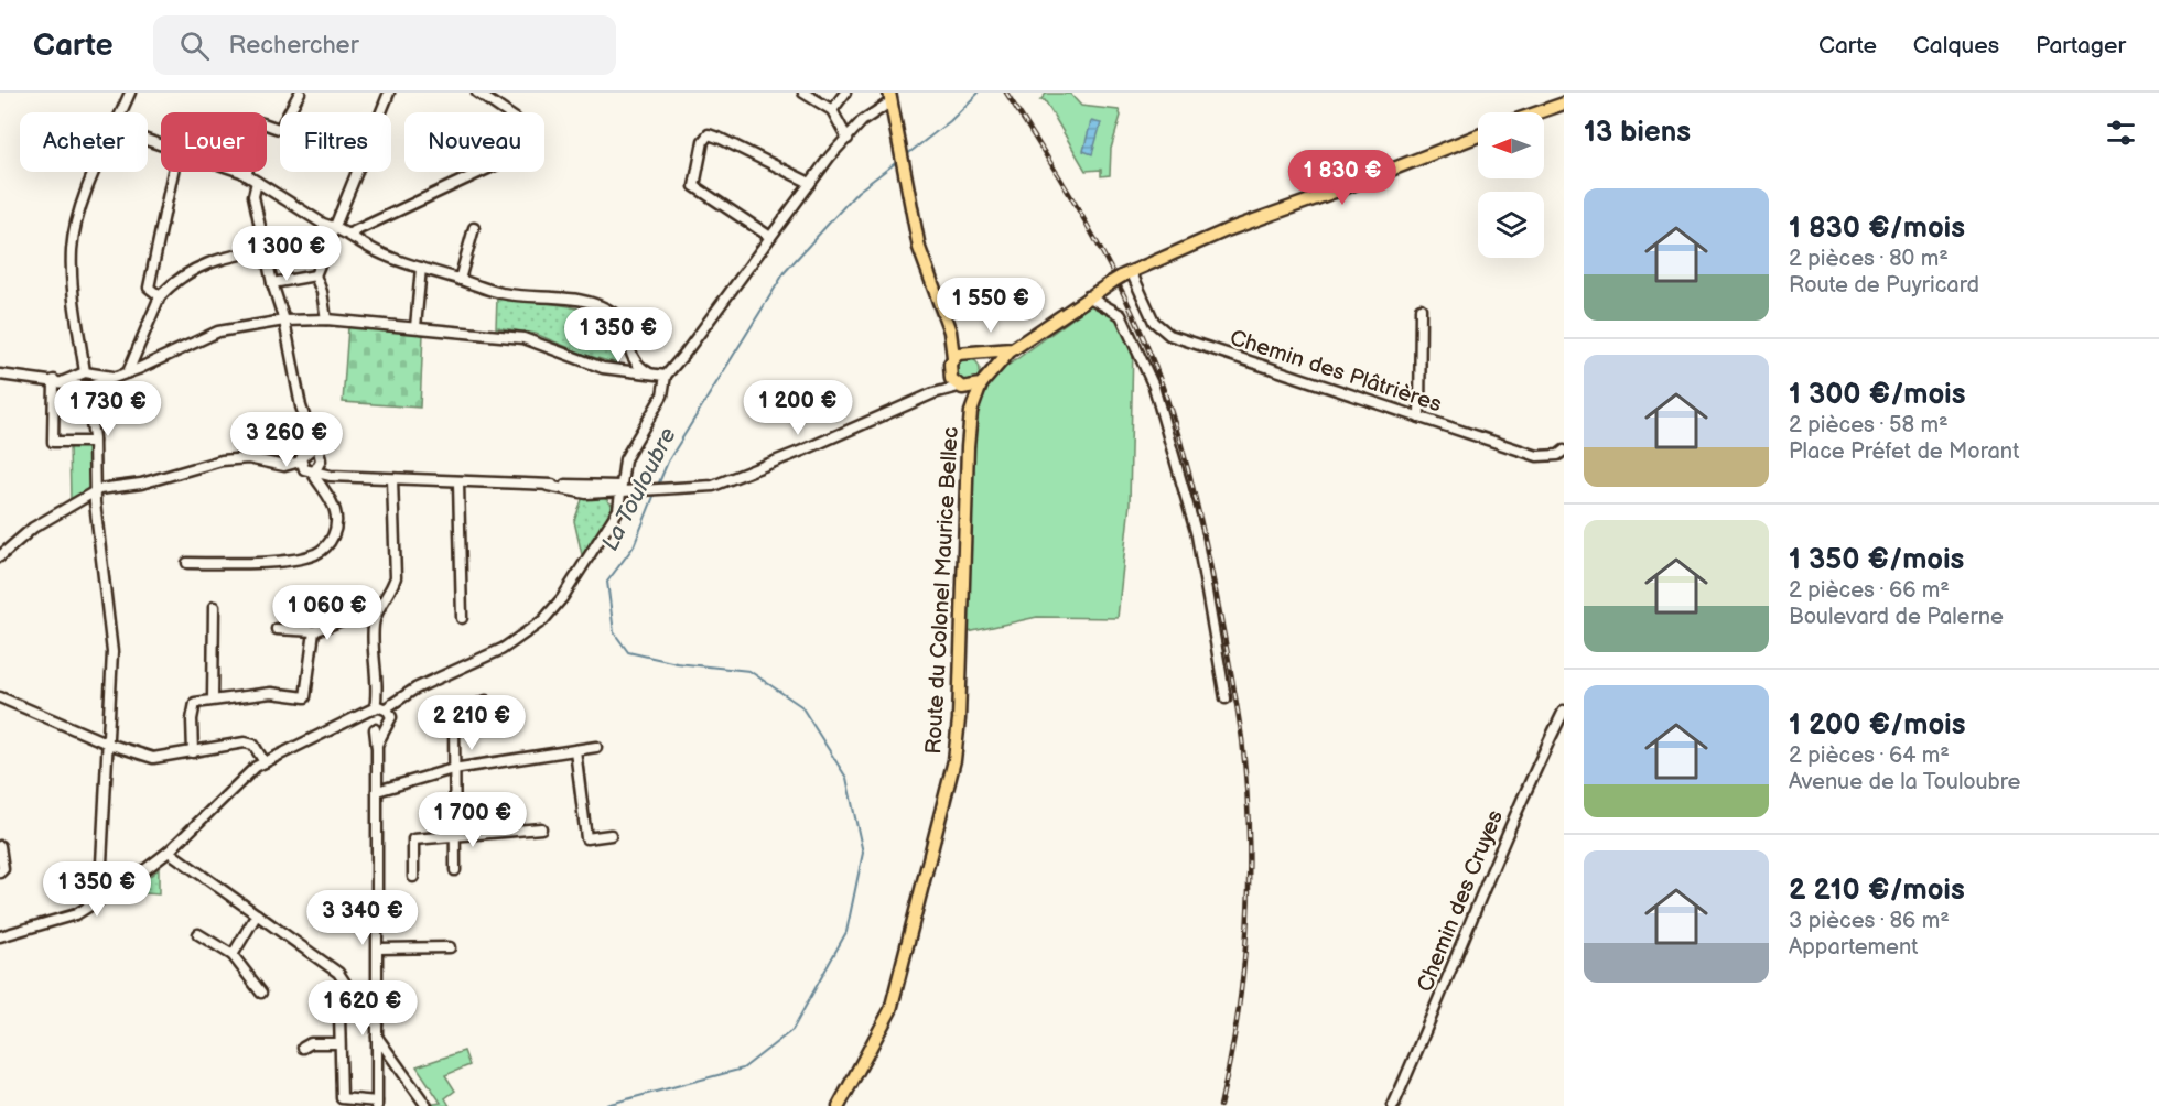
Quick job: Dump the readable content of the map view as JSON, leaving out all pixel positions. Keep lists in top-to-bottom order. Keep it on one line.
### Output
{"streets":{"main road":["Route du Colonel Maurice Bellec"],"street":["Chemin des Plâtrières","Chemin des Cruyes"]},"water":["La Touloubre"],"north":"left","page":{"header":"Carte","search":"Rechercher","nav":["Carte","Calques","Partager"],"heading":"13 biens","chip":["Acheter","Louer","Filtres","Nouveau"],"price":["1 830 €","1 300 €","1 550 €","1 350 €","1 200 €","1 730 €","3 260 €","1 060 €","2 210 €","1 700 €","1 350 €","3 340 €","1 620 €"],"list":[{"name":"1 830 €/mois","note":"2 pièces · 80 m² · Route de Puyricard"},{"name":"1 300 €/mois","note":"2 pièces · 58 m² · Place Préfet de Morant"},{"name":"1 350 €/mois","note":"2 pièces · 66 m² · Boulevard de Palerne"},{"name":"1 200 €/mois","note":"2 pièces · 64 m² · Avenue de la Touloubre"},{"name":"2 210 €/mois","note":"3 pièces · 86 m² · Appartement"}]}}
